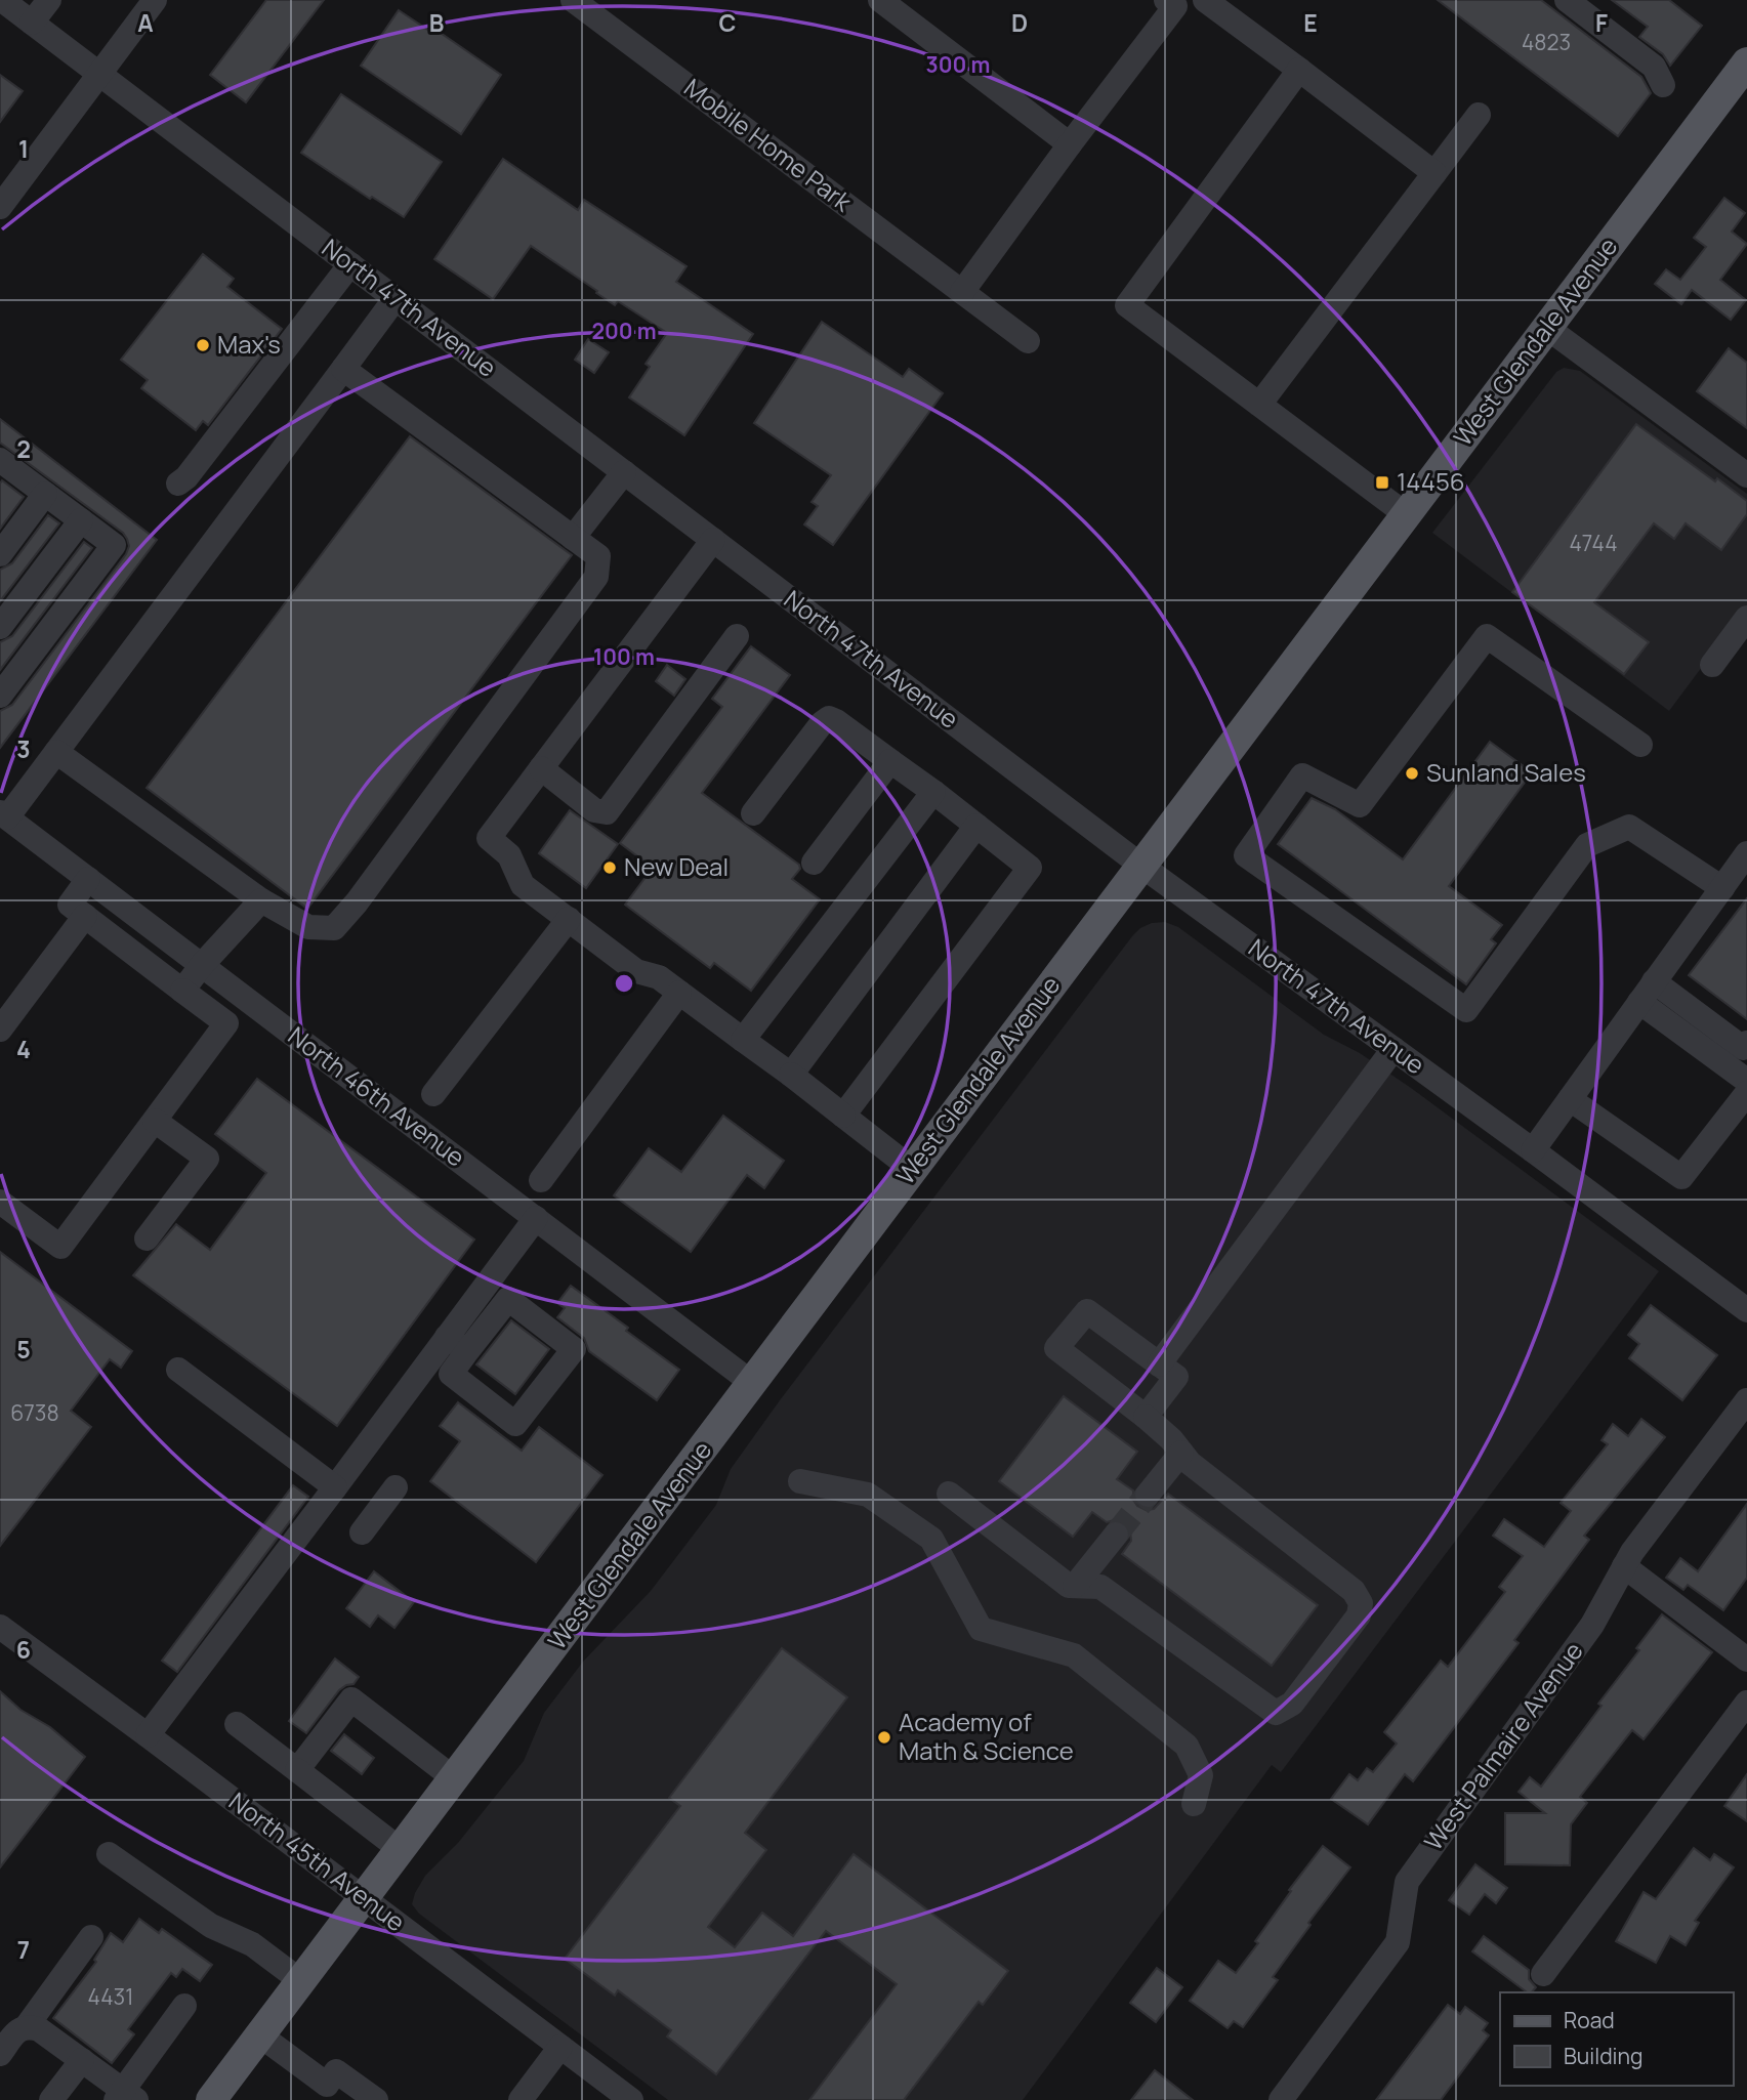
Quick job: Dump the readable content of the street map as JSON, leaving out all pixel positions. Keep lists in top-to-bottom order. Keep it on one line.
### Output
{"streets":{"main road":["West Glendale Avenue"],"street":["Mobile Home Park","North 47th Avenue","North 46th Avenue","West Palmaire Avenue","North 45th Avenue"]},"crossings":[["North 47th Avenue","West Glendale Avenue"],["West Glendale Avenue","North 46th Avenue"],["West Glendale Avenue","North 45th Avenue"]],"places":{"other":["Max's","Sunland Sales","New Deal","Academy of Math & Science"],"transit":["14456"]},"house_numbers":["4823","4744","6738","4431"],"legend":["Road","Building"],"grid":{"columns":["A","B","C","D","E","F"],"rows":["1","2","3","4","5","6","7"]},"rings":["300 m","200 m","100 m"]}
